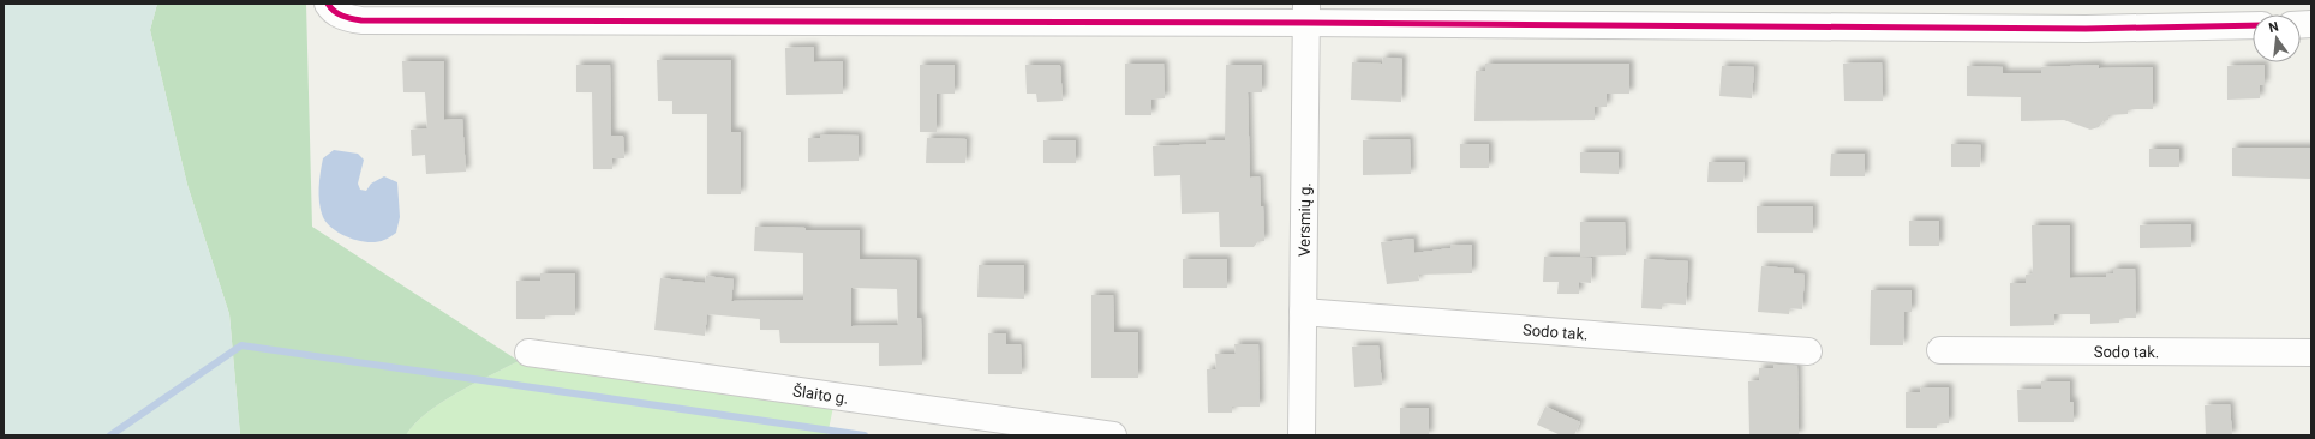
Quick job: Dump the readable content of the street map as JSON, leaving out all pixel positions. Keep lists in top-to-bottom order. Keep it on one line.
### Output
{"streets":{"street":["Versmių g.","Sodo tak.","Šlaito g."]},"crossings":[["Versmių g.","Sodo tak."]],"north":"top"}
